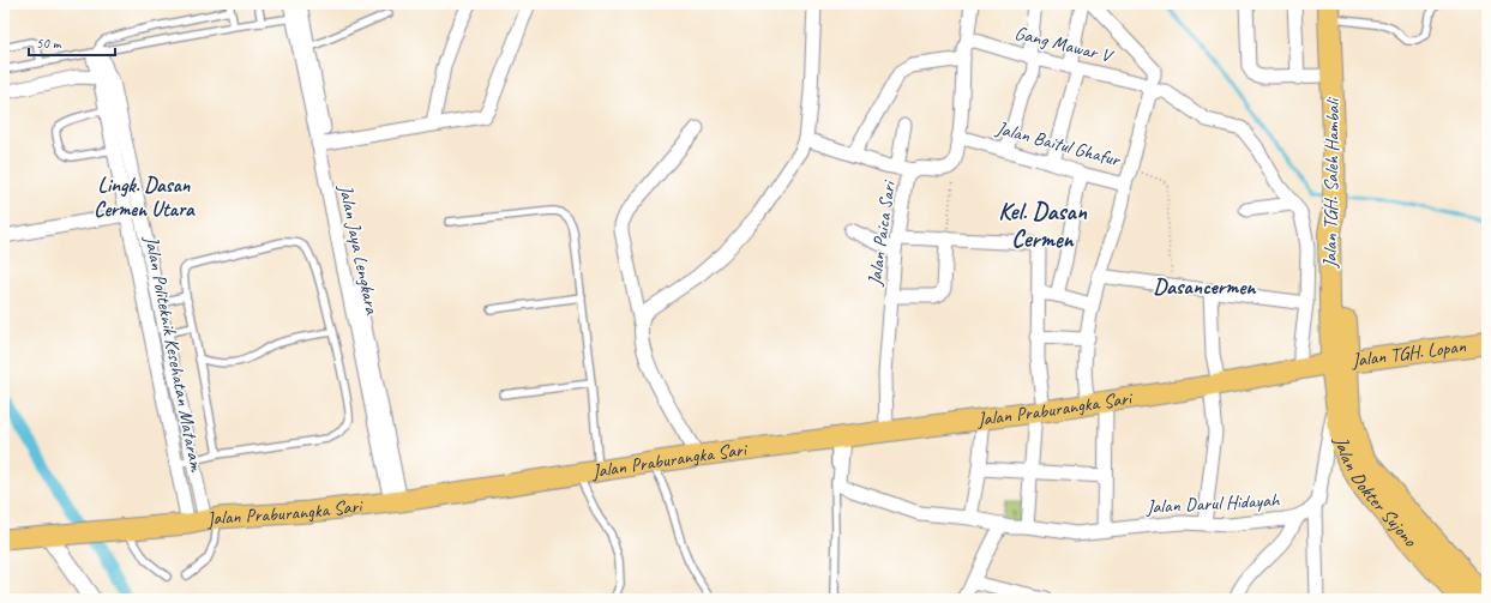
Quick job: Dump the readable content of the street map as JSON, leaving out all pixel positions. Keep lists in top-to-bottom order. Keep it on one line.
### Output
{"streets":{"highway":["Jalan TGH. Saleh Hambali","Jalan TGH. Lopan","Jalan Dokter Sujono"],"main road":["Jalan Praburangka Sari"],"street":["Gang Mawar V","Jalan Baitul Ghafur","Jalan Paica Sari","Jalan Jaya Lengkara","Jalan Politeknik Kesehatan Mataram","Jalan Darul Hidayah"]},"crossings":[["Gang Mawar V","Jalan Baitul Ghafur"],["Jalan TGH. Saleh Hambali","Jalan TGH. Lopan"],["Jalan TGH. Saleh Hambali","Jalan Praburangka Sari"],["Jalan TGH. Saleh Hambali","Jalan Dokter Sujono"],["Jalan Paica Sari","Jalan Praburangka Sari"],["Jalan Jaya Lengkara","Jalan Praburangka Sari"],["Jalan TGH. Lopan","Jalan Praburangka Sari"],["Jalan TGH. Lopan","Jalan Dokter Sujono"],["Jalan Politeknik Kesehatan Mataram","Jalan Praburangka Sari"],["Jalan Praburangka Sari","Jalan Dokter Sujono"],["Jalan Praburangka Sari","Jalan Darul Hidayah"]],"districts":["Lingk. Dasan Cermen Utara","Kel. Dasan Cermen","Dasancermen"],"scale_bar":"50 m"}
